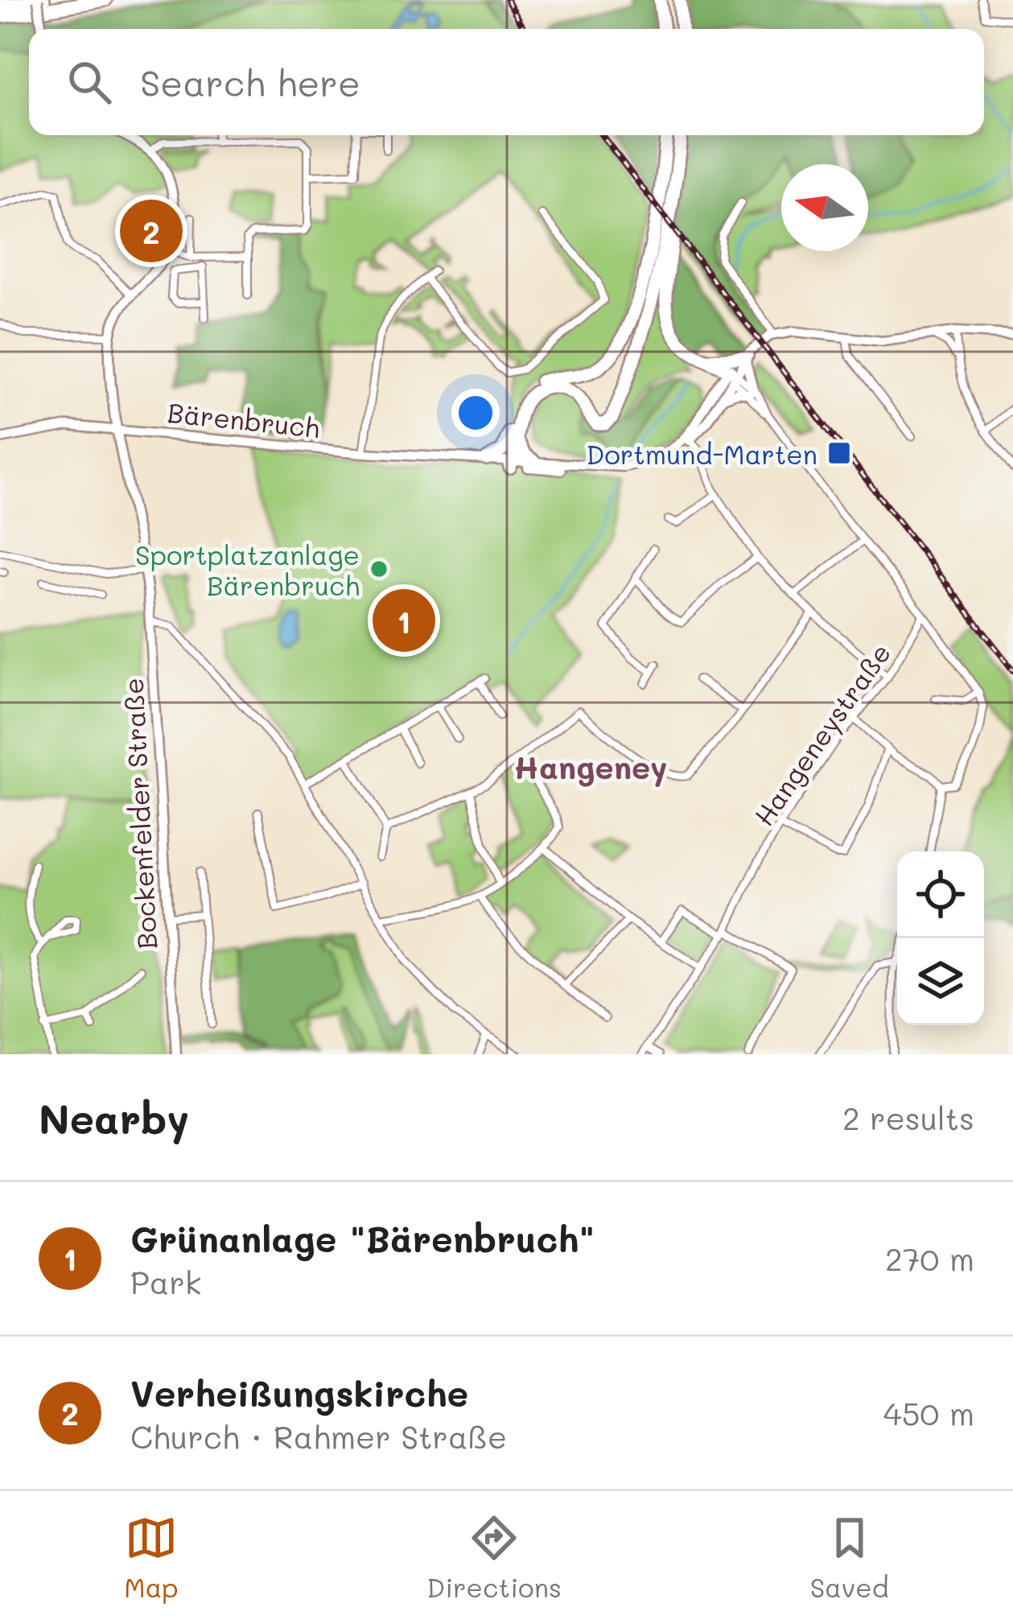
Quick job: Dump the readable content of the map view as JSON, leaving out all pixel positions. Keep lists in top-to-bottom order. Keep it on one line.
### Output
{"streets":{"main road":["Bärenbruch","Bockenfelder Straße"],"street":["Hangeneystraße"]},"crossings":[["Bärenbruch","Bockenfelder Straße"]],"districts":["Hangeney"],"places":{"transit":["Dortmund-Marten"],"other":["Sportplatzanlage Bärenbruch"]},"north":"left","page":{"search":"Search here","pins":["2","1"],"heading":["Nearby","2 results"],"list":[{"mark":"1","name":"Grünanlage \"Bärenbruch\"","note":"Park","value":"270 m"},{"mark":"2","name":"Verheißungskirche","note":"Church · Rahmer Straße","value":"450 m"}],"nav":["Map","Directions","Saved"]}}
